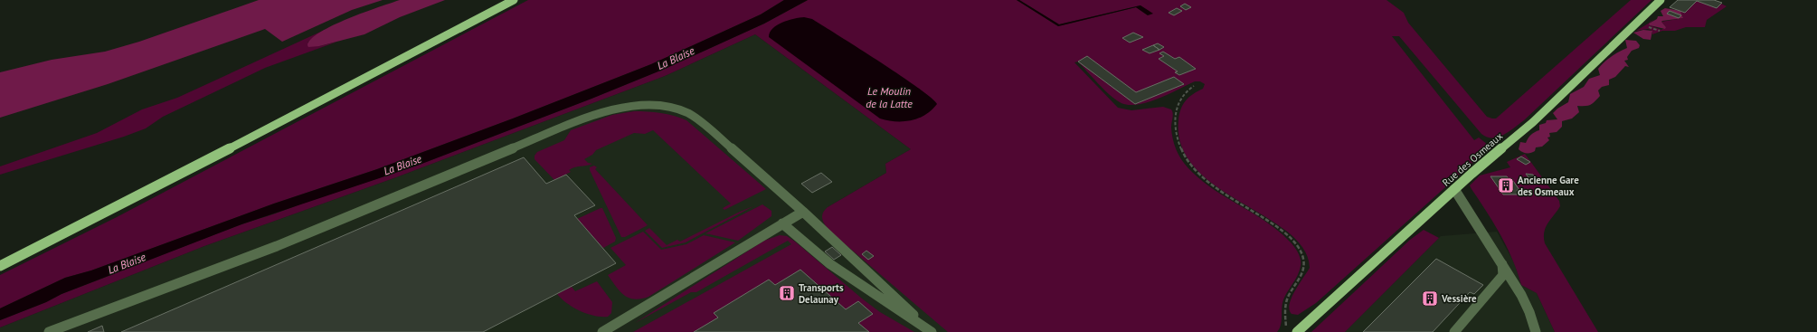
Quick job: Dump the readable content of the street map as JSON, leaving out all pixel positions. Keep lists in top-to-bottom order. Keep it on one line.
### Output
{"streets":{"main road":["Rue des Osmeaux"]},"water":["La Blaise","Le Moulin de la Latte"],"places":{"building":["Ancienne Gare des Osmeaux","Transports Delaunay","Vessière"]}}
